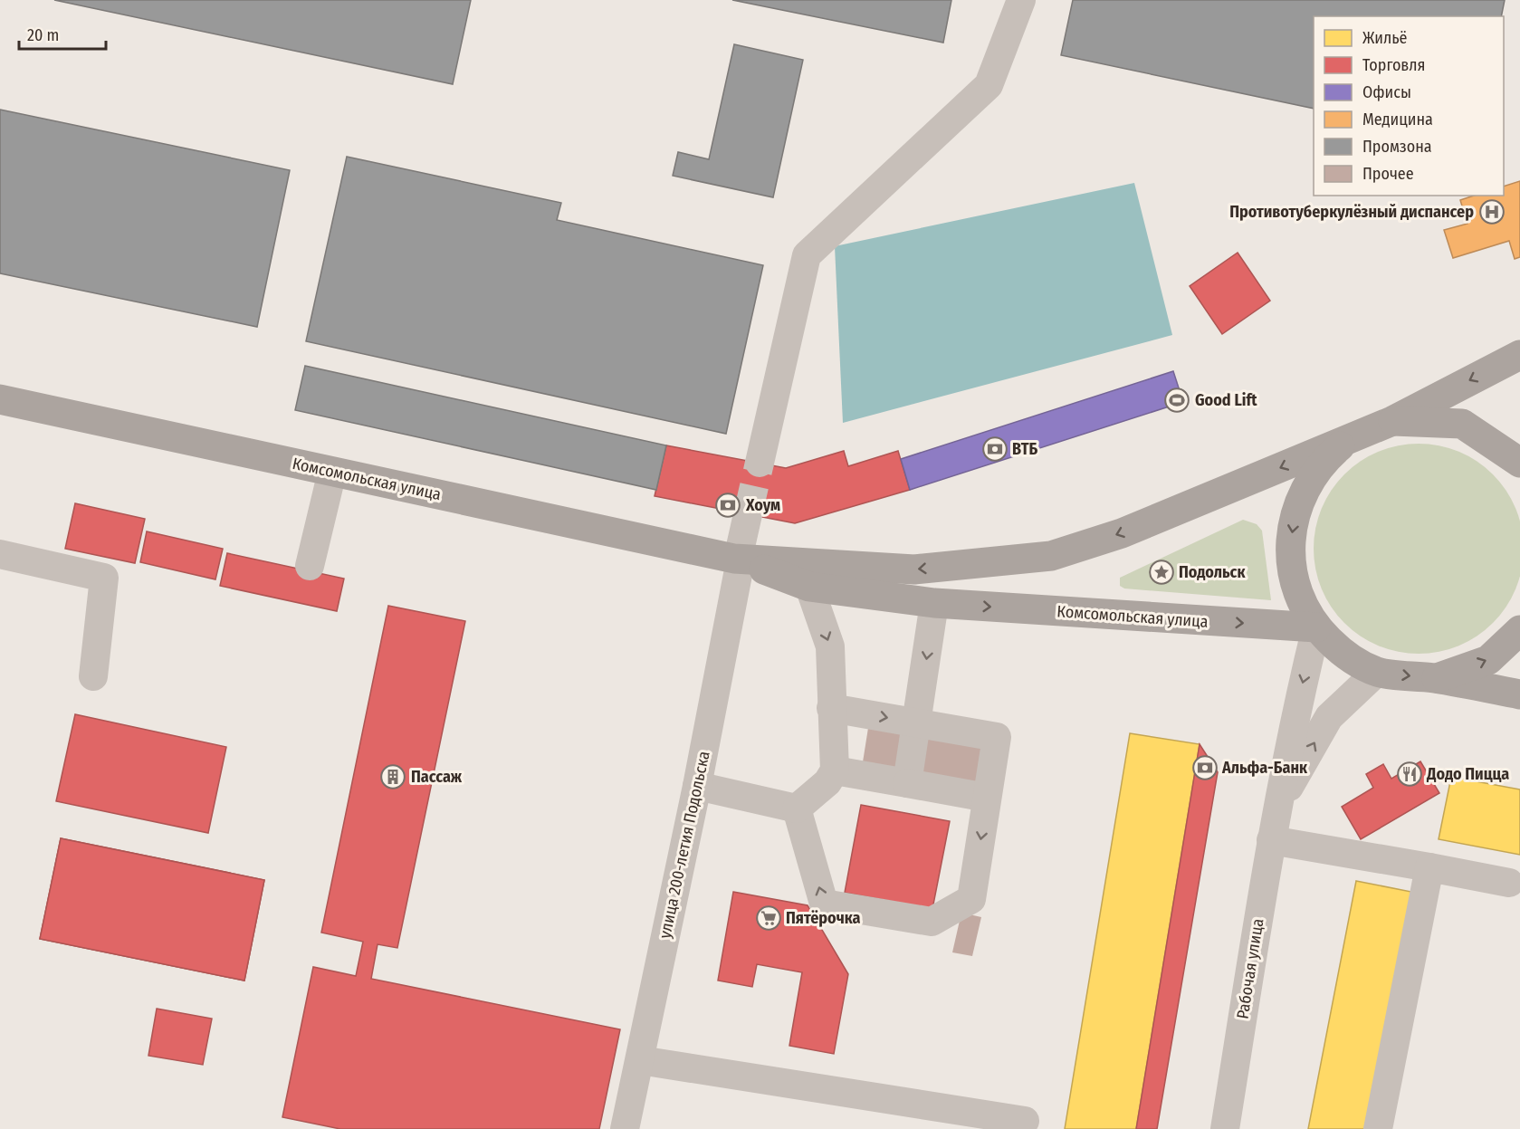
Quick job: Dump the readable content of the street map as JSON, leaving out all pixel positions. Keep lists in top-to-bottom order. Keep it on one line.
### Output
{"streets":{"main road":["Комсомольская улица"],"street":["улица 200-летия Подольска","Рабочая улица"]},"crossings":[["Комсомольская улица","улица 200-летия Подольска"],["Комсомольская улица","Рабочая улица"]],"places":{"hospital":["Противотуберкулёзный диспансер"],"sports":["Good Lift"],"bank":["ВТБ","Хоум","Альфа-Банк"],"place":["Подольск"],"restaurant":["Додо Пицца"],"building":["Пассаж"],"supermarket":["Пятёрочка"]},"legend":["Жильё","Торговля","Офисы","Медицина","Промзона","Прочее"],"scale_bar":"20 m"}
